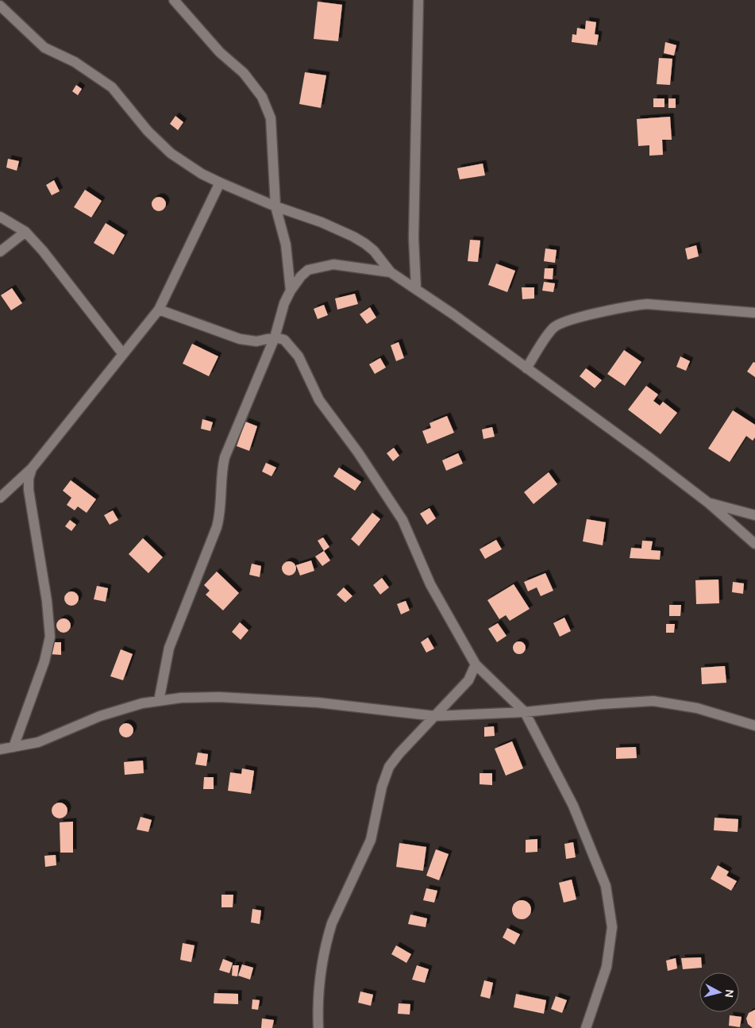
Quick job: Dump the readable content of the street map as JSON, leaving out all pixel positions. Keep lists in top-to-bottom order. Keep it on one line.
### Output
{"north":"right"}
